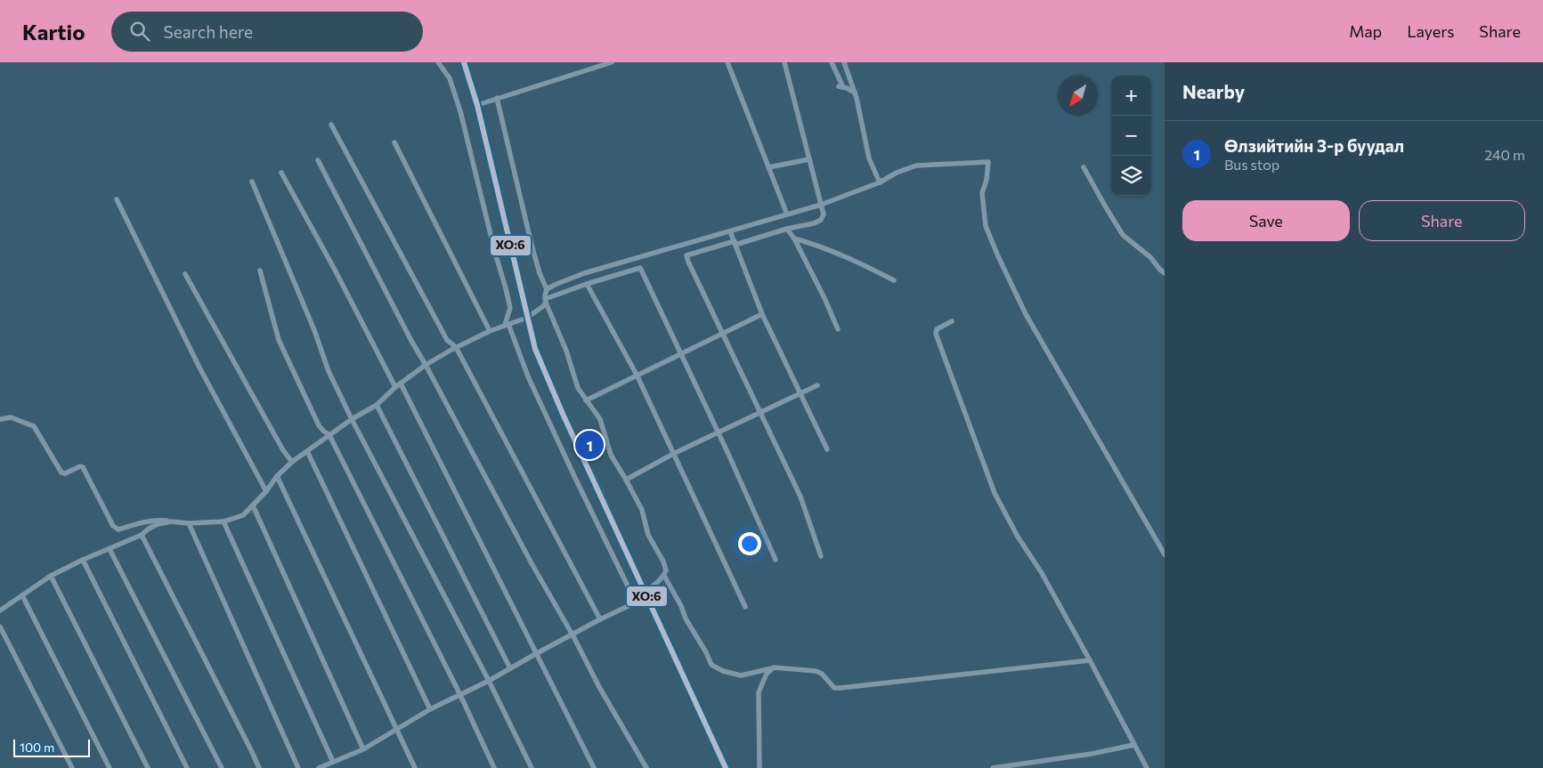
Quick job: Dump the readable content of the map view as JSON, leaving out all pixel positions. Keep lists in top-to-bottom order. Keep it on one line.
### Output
{"lines":["transit line ХО:6"],"scale_bar":"100 m","north":"bottom left","page":{"header":"Kartio","search":"Search here","nav":["Map","Layers","Share"],"heading":"Nearby","map_buttons":["+","−"],"list":[{"mark":"1","name":"Өлзийтийн 3-р буудал","note":"Bus stop","value":"240 m"}],"buttons":["Save","Share"],"pins":"1","scale":"100 m"}}
